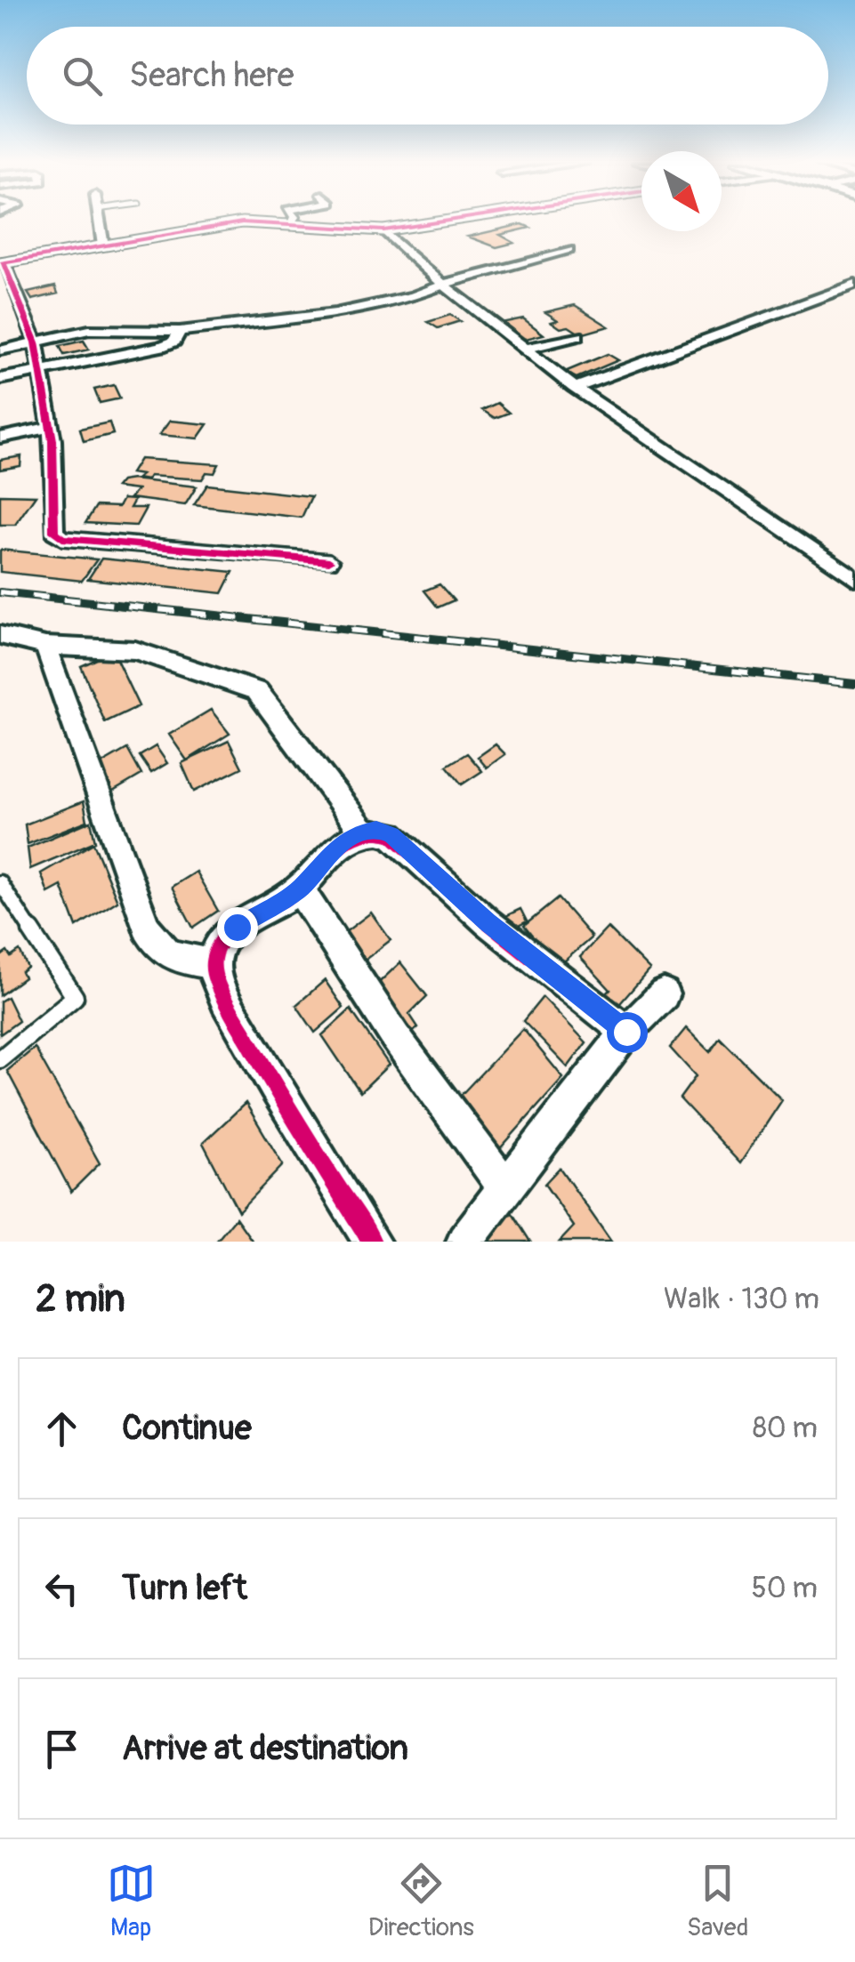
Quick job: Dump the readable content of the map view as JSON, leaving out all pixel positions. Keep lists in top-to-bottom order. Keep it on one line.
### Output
{"north":"bottom right","page":{"search":"Search here","heading":["2 min","Walk · 130 m"],"list":[["Continue","80 m"],["Turn left","50 m"],"Arrive at destination"],"nav":["Map","Directions","Saved"]}}
